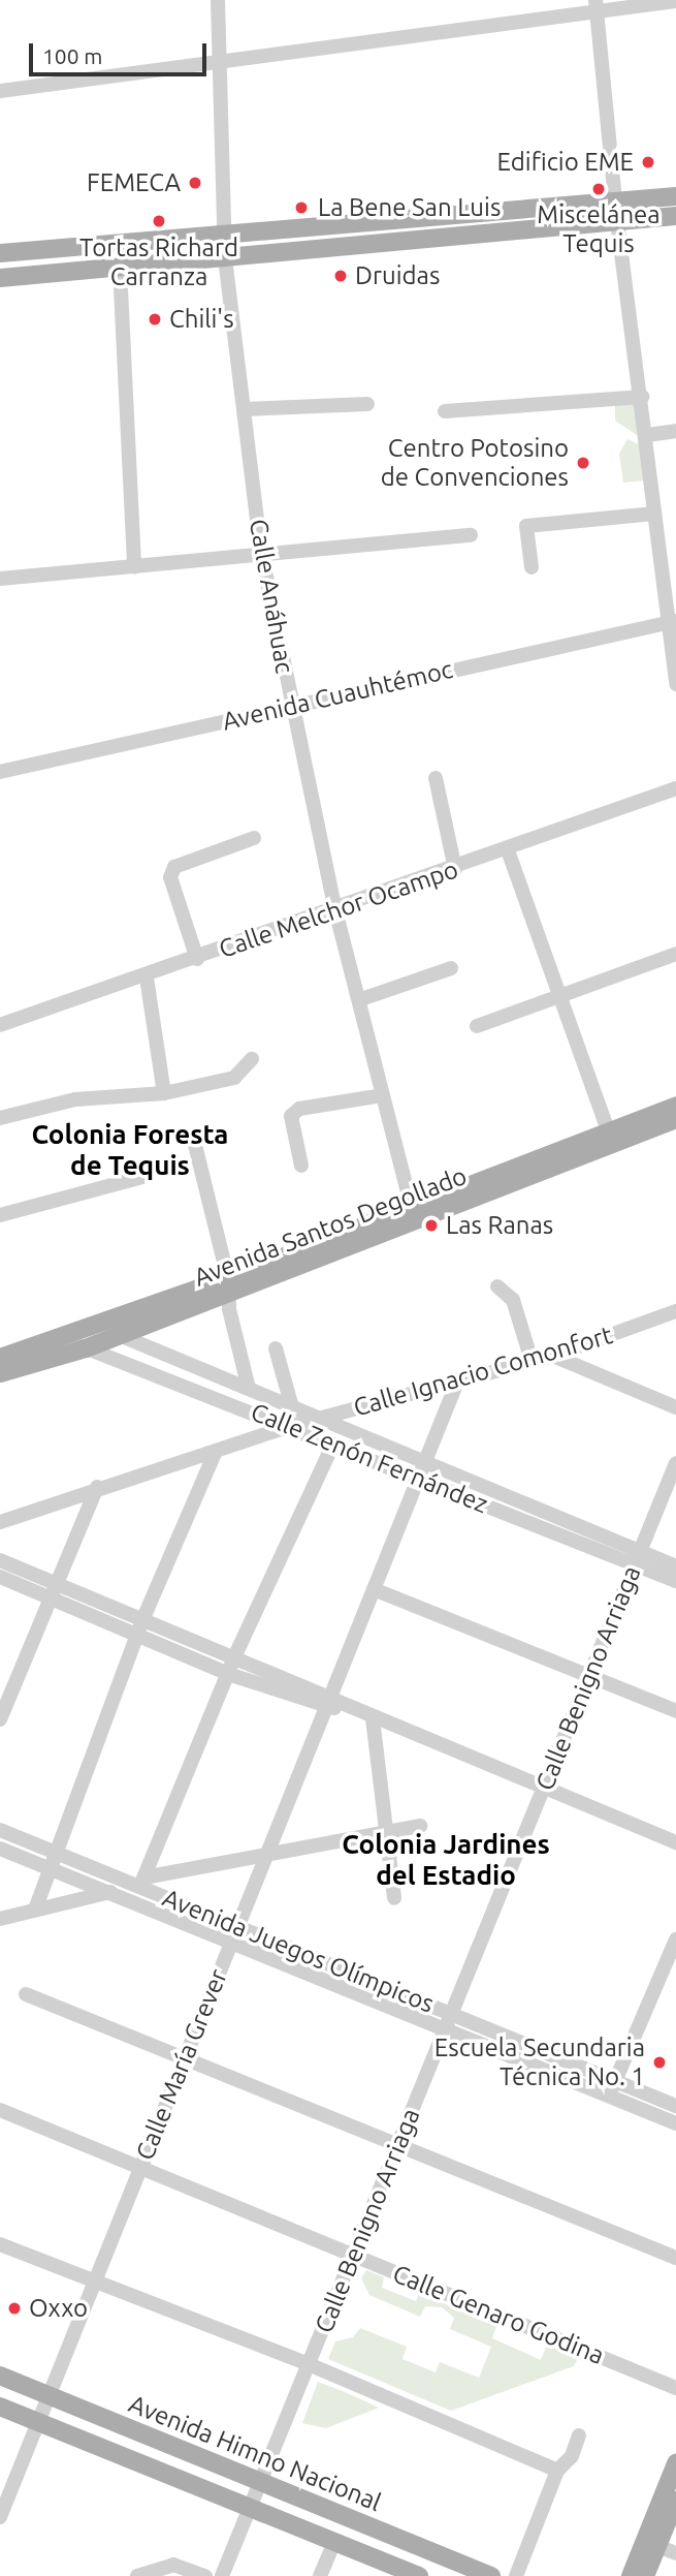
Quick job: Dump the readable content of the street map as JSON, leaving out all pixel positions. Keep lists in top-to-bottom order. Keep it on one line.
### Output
{"streets":{"main road":["Avenida Santos Degollado","Avenida Himno Nacional"],"street":["Calle Anáhuac","Avenida Cuauhtémoc","Calle Melchor Ocampo","Calle Ignacio Comonfort","Calle Zenón Fernández","Calle Benigno Arriaga","Avenida Juegos Olímpicos","Calle María Grever","Calle Genaro Godina"]},"crossings":[["Calle Anáhuac","Avenida Cuauhtémoc"],["Calle Anáhuac","Calle Melchor Ocampo"],["Calle Anáhuac","Avenida Santos Degollado"],["Avenida Santos Degollado","Calle Zenón Fernández"],["Calle Ignacio Comonfort","Calle Zenón Fernández"],["Calle Ignacio Comonfort","Calle María Grever"],["Calle Zenón Fernández","Calle Benigno Arriaga"],["Calle Zenón Fernández","Calle María Grever"],["Calle Benigno Arriaga","Avenida Juegos Olímpicos"],["Calle Benigno Arriaga","Calle Genaro Godina"],["Calle Benigno Arriaga","Avenida Himno Nacional"],["Avenida Juegos Olímpicos","Calle María Grever"],["Calle María Grever","Calle Genaro Godina"],["Calle María Grever","Avenida Himno Nacional"]],"districts":["Colonia Foresta de Tequis","Colonia Jardines del Estadio"],"places":["Edificio EME","FEMECA","Miscelánea Tequis","La Bene San Luis","Tortas Richard Carranza","Druidas","Chili's","Centro Potosino de Convenciones","Las Ranas","Escuela Secundaria Técnica No. 1","Oxxo"],"scale_bar":"100 m"}
